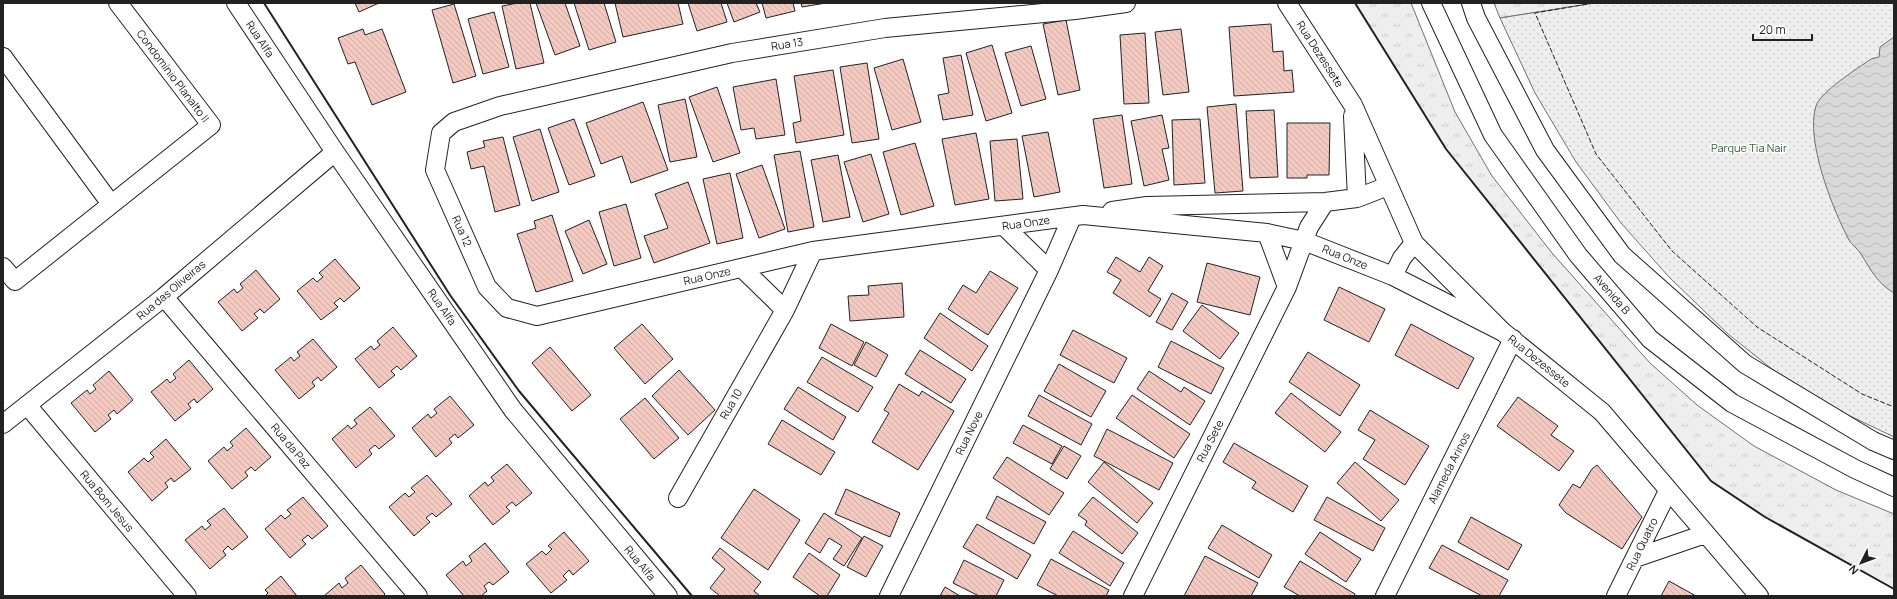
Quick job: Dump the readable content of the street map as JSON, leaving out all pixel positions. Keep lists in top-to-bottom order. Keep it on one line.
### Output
{"streets":{"street":["Rua Alfa","Rua 13","Rua Dezessete","Condomínio Planalto II","Rua Onze","Rua 12","Rua das Oliveiras","Avenida B","Rua 10","Rua Nove","Rua Sete","Rua da Paz","Alameda Arinos","Rua Bom Jesus","Rua Quatro"]},"crossings":[["Rua Alfa","Rua das Oliveiras"],["Rua 13","Rua 12"],["Rua Dezessete","Rua Onze"],["Rua Dezessete","Alameda Arinos"],["Rua Dezessete","Rua Quatro"],["Rua Onze","Rua 12"],["Rua Onze","Rua 10"],["Rua Onze","Rua Nove"],["Rua Onze","Rua Sete"],["Rua Onze","Alameda Arinos"],["Rua das Oliveiras","Rua da Paz"],["Rua das Oliveiras","Rua Bom Jesus"]],"parks":["Parque Tia Nair"],"scale_bar":"20 m","north":"bottom left"}
